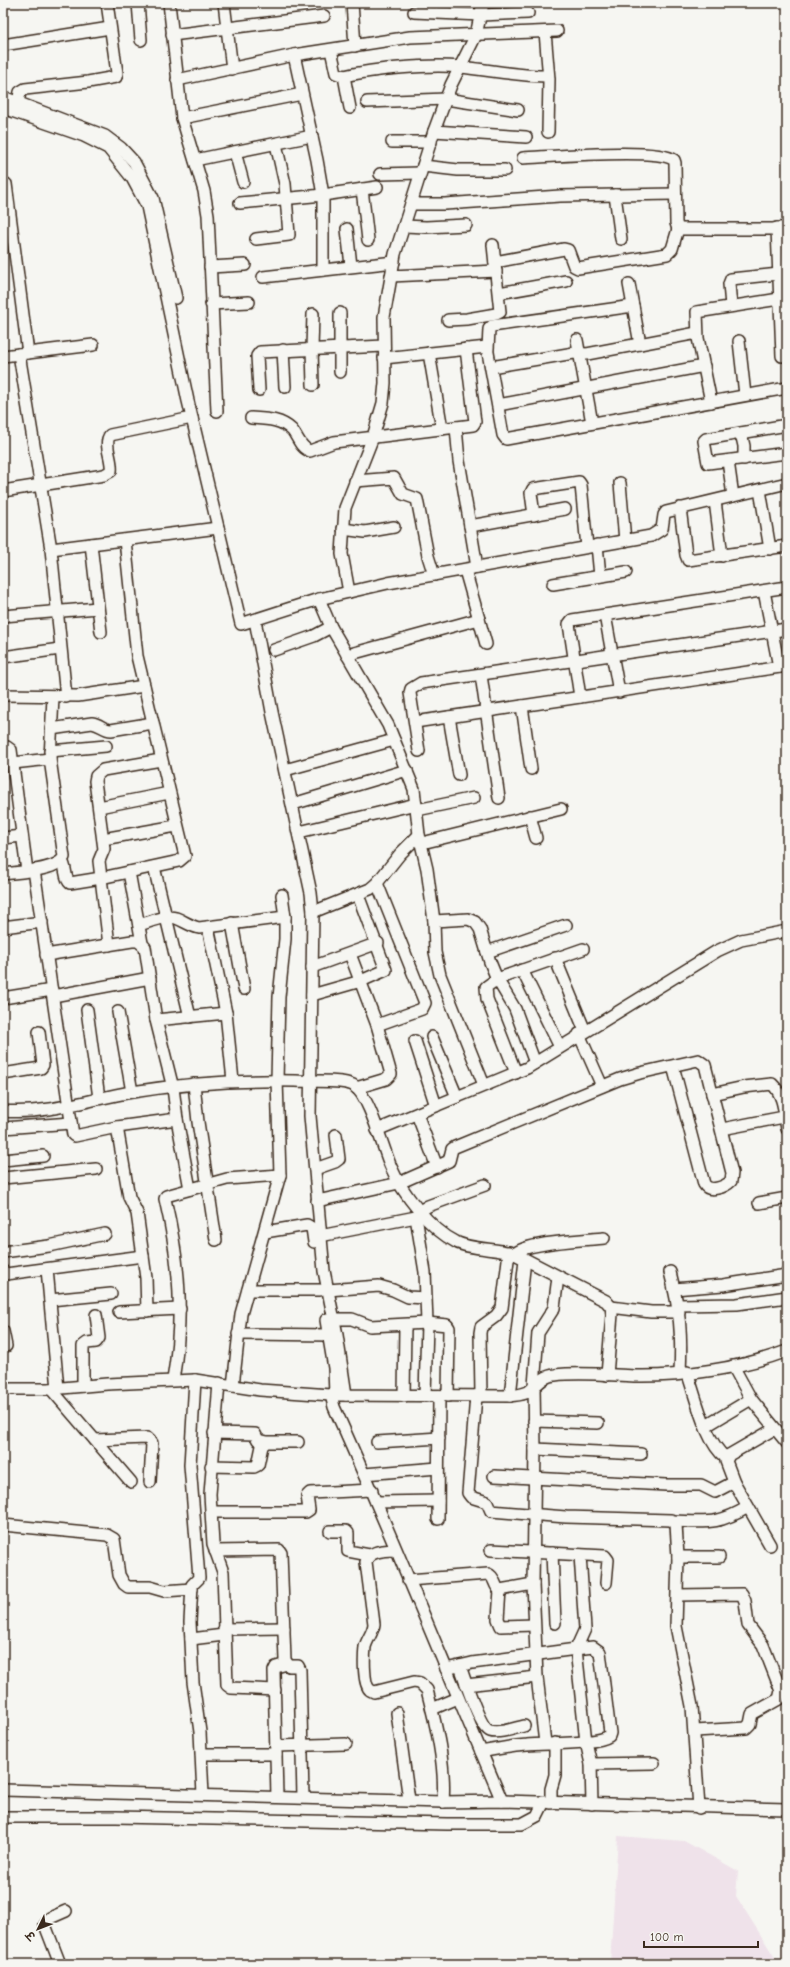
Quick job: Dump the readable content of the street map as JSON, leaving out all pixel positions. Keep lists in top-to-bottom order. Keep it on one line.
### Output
{"scale_bar":"100 m","north":"bottom left"}
